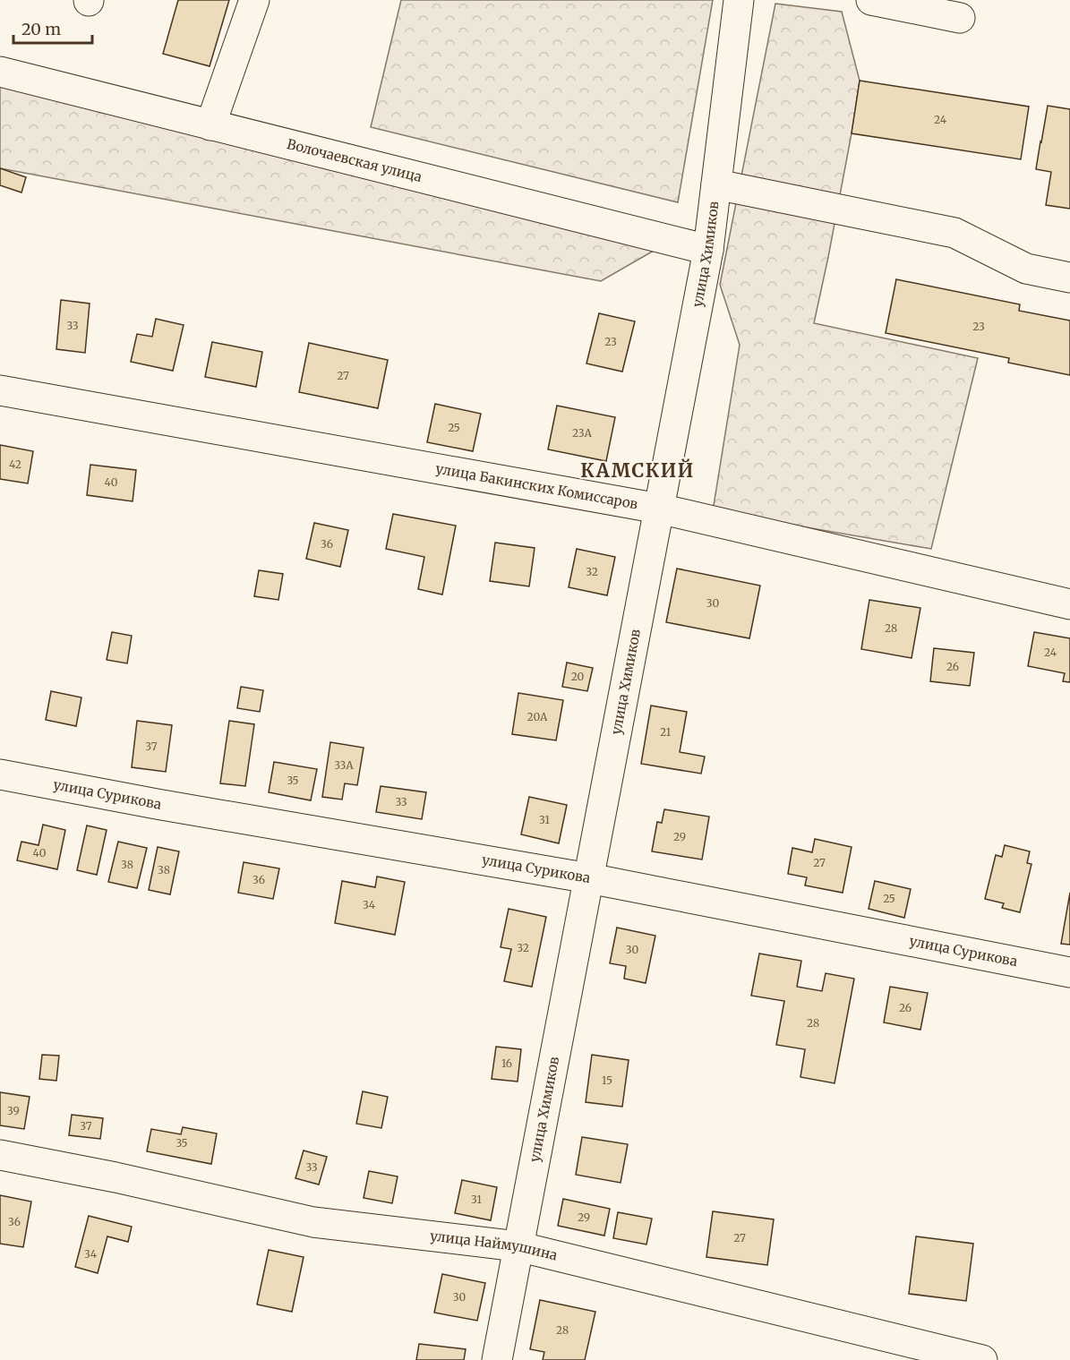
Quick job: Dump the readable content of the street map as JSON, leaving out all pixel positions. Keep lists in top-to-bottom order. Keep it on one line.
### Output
{"streets":{"street":["Волочаевская улица","улица Химиков","улица Бакинских Комиссаров","улица Сурикова","улица Наймушина"]},"crossings":[["Волочаевская улица","улица Химиков"],["улица Химиков","улица Бакинских Комиссаров"],["улица Химиков","улица Сурикова"],["улица Химиков","улица Наймушина"]],"districts":["КАМСКИЙ"],"house_numbers":["24","33","23","23","27","25","23А","42","40","36","32","30","28","24","26","20","20А","21","37","33А","35","33","31","29","40","27","38","38","36","25","34","32","30","26","28","16","15","39","37","35","33","31","29","36","27","34","30","28"],"scale_bar":"20 m"}
